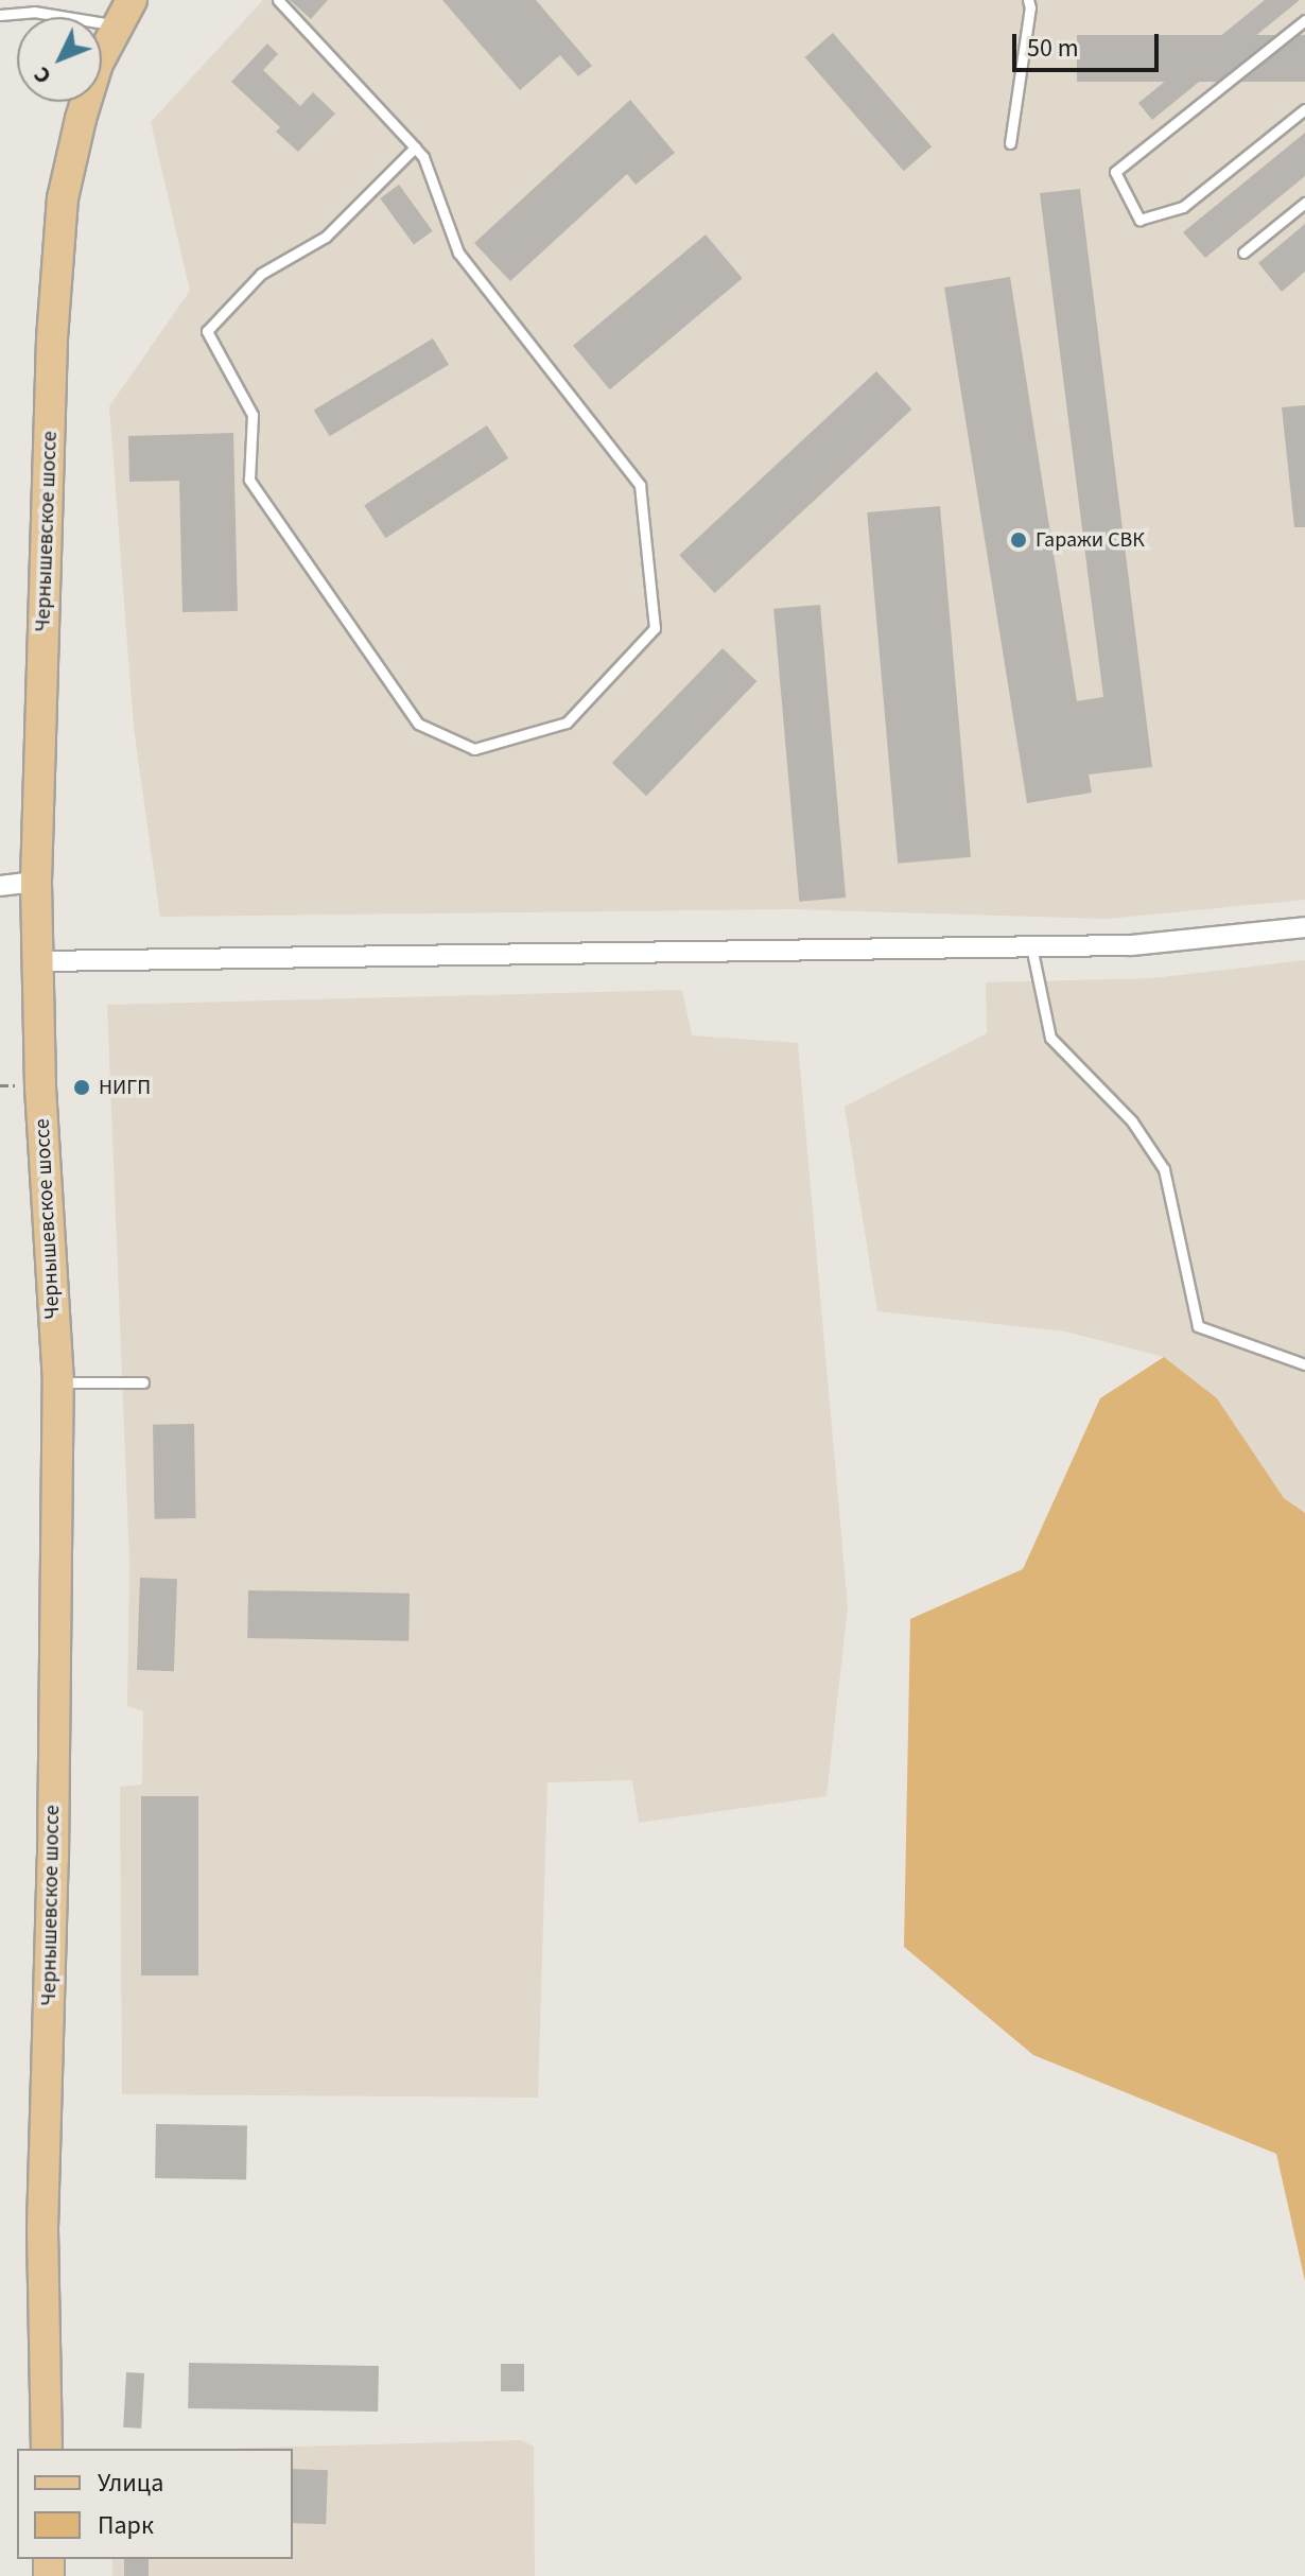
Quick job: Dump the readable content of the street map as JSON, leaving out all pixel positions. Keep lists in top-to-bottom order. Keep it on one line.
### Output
{"streets":{"main road":["Чернышевское шоссе"]},"places":["Гаражи СВК","НИГП"],"legend":["Улица","Парк"],"scale_bar":"50 m","north":"bottom left"}
